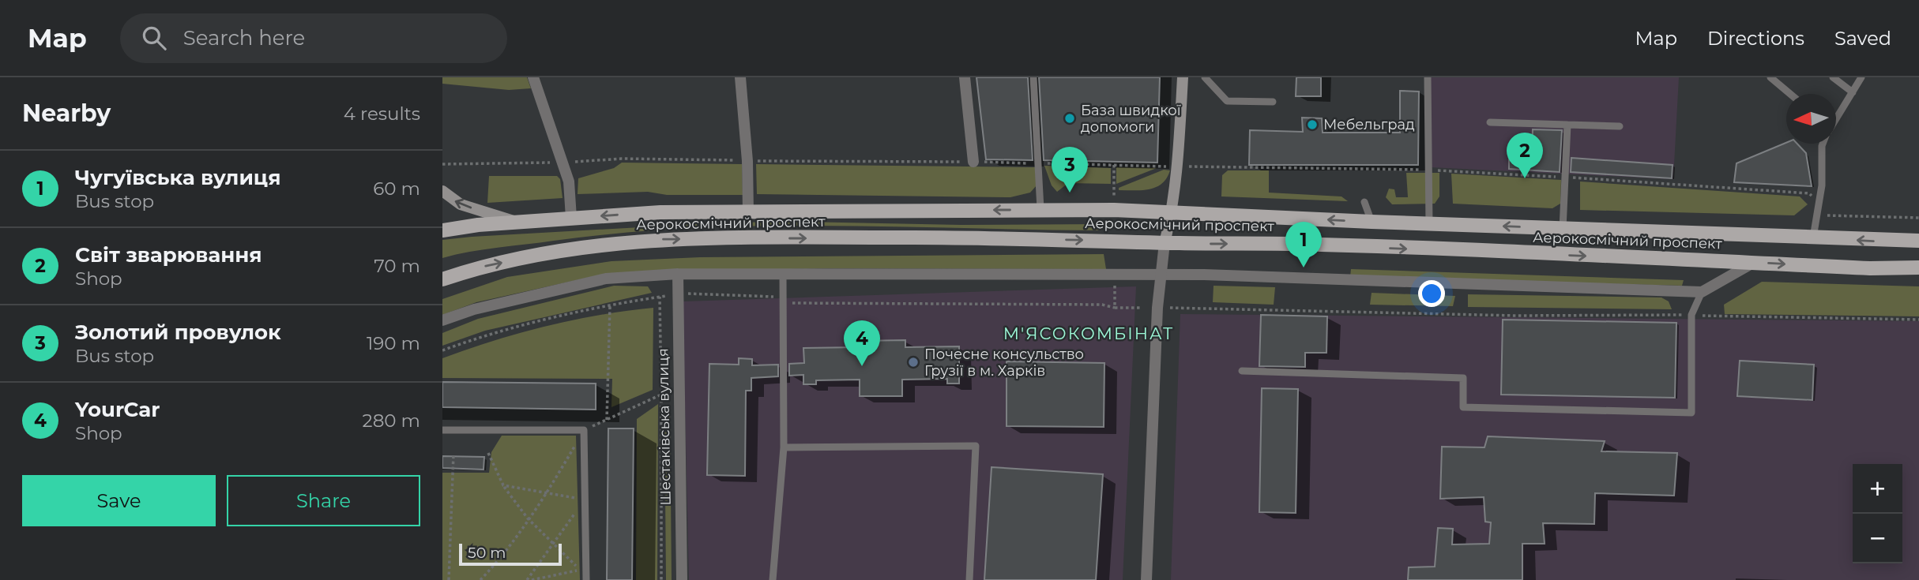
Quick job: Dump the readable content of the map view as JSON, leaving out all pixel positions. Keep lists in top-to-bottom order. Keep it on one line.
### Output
{"streets":{"main road":["Аерокосмічний проспект"],"street":["Шестаківська вулиця"]},"districts":["М'ЯСОКОМБІНАТ"],"places":["База швидкої допомоги","Мебельград","Почесне консульство Грузії в м. Харків"],"scale_bar":"50 m","north":"left","page":{"header":"Map","search":"Search here","nav":["Map","Directions","Saved"],"heading":["Nearby","4 results"],"pins":["2","3","1","4"],"list":[{"mark":"1","name":"Чугуївська вулиця","note":"Bus stop","value":"60 m"},{"mark":"2","name":"Світ зварювання","note":"Shop","value":"70 m"},{"mark":"3","name":"Золотий провулок","note":"Bus stop","value":"190 m"},{"mark":"4","name":"YourCar","note":"Shop","value":"280 m"}],"buttons":["Save","Share"],"map_buttons":["+","−"],"scale":"50 m"}}
